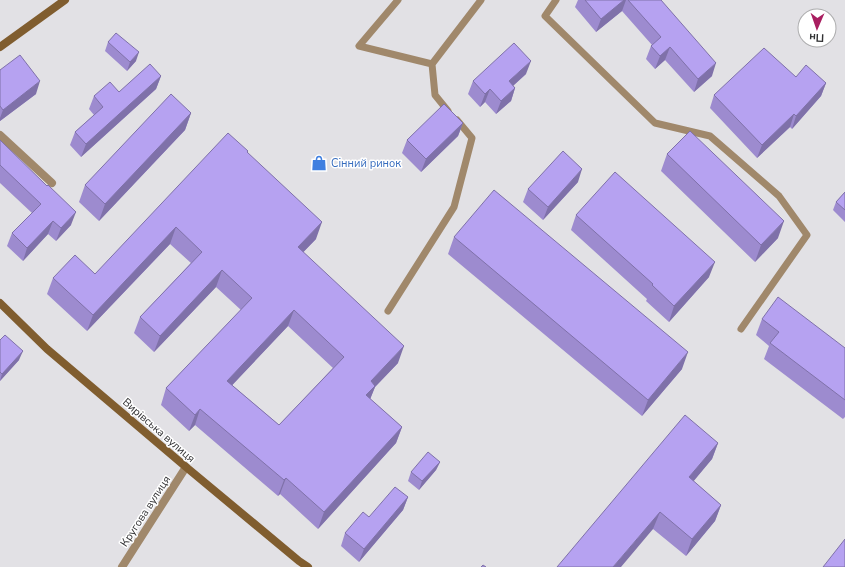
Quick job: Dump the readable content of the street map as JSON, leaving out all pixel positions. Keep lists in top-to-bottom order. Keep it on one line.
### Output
{"streets":{"main road":["Вирівська вулиця"],"street":["Кругова вулиця"]},"crossings":[["Вирівська вулиця","Кругова вулиця"]],"places":{"shop":["Сінний ринок"]},"north":"bottom"}
